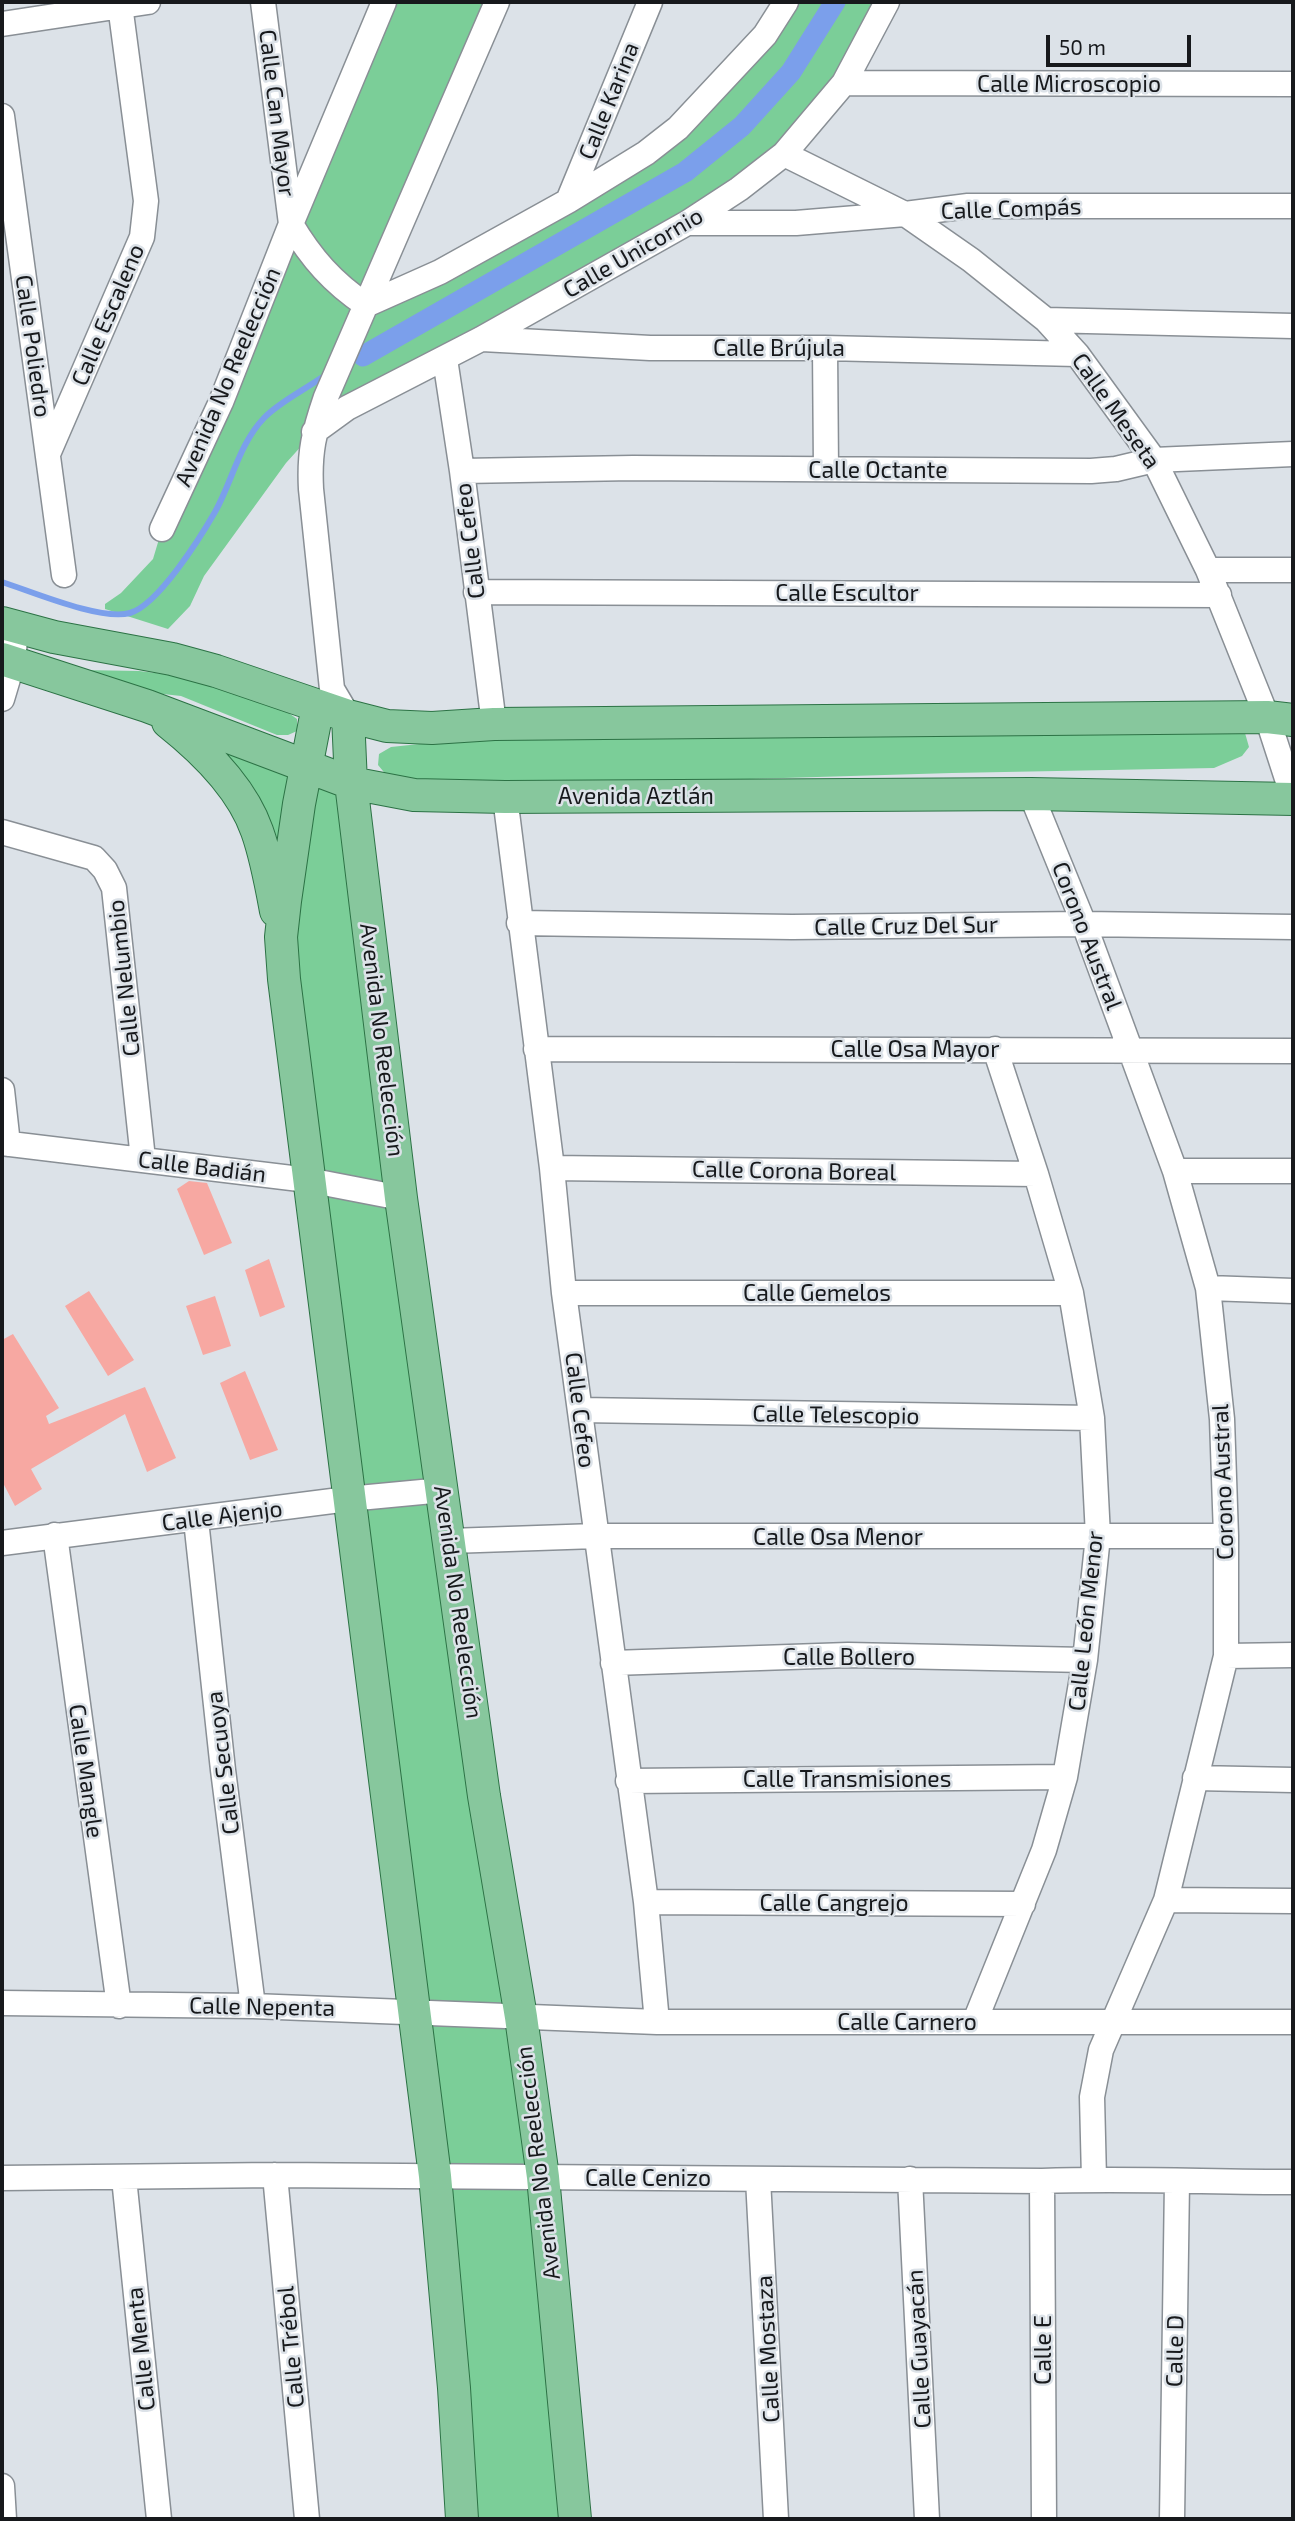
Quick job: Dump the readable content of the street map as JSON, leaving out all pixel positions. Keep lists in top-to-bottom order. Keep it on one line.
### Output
{"streets":{"main road":["Avenida No Reelección","Avenida Aztlán"],"street":["Calle Microscopio","Calle Karina","Calle Can Mayor","Calle Compás","Calle Unicornio","Calle Escaleno","Calle Poliedro","Calle Brújula","Calle Meseta","Calle Octante","Calle Cefeo","Calle Escultor","Calle Cruz Del Sur","Corono Austral","Calle Nelumbio","Calle Osa Mayor","Calle Badián","Calle Corona Boreal","Calle Gemelos","Calle Telescopio","Calle Ajenjo","Calle Osa Menor","Calle León Menor","Calle Bollero","Calle Secuoya","Calle Mangle","Calle Transmisiones","Calle Cangrejo","Calle Nepenta","Calle Carnero","Calle Cenizo","Calle Trébol","Calle Menta","Calle Mostaza","Calle Guayacán","Calle E","Calle D"]},"crossings":[["Calle Microscopio","Calle Unicornio"],["Calle Can Mayor","Avenida No Reelección"],["Calle Compás","Calle Unicornio"],["Calle Compás","Calle Meseta"],["Calle Unicornio","Calle Brújula"],["Calle Unicornio","Calle Meseta"],["Calle Unicornio","Calle Cefeo"],["Calle Escaleno","Calle Poliedro"],["Calle Brújula","Calle Meseta"],["Avenida No Reelección","Avenida Aztlán"],["Avenida No Reelección","Calle Badián"],["Avenida No Reelección","Calle Ajenjo"],["Avenida No Reelección","Calle Osa Menor"],["Avenida No Reelección","Calle Nepenta"],["Avenida No Reelección","Calle Carnero"],["Avenida No Reelección","Calle Cenizo"],["Calle Meseta","Calle Octante"],["Calle Meseta","Calle Escultor"],["Calle Meseta","Avenida Aztlán"],["Calle Octante","Calle Cefeo"],["Calle Cefeo","Calle Escultor"],["Calle Cefeo","Avenida Aztlán"],["Calle Cefeo","Calle Cruz Del Sur"],["Calle Cefeo","Calle Osa Mayor"],["Calle Cefeo","Calle Corona Boreal"],["Calle Cefeo","Calle Gemelos"],["Calle Cefeo","Calle Telescopio"],["Calle Cefeo","Calle Osa Menor"],["Calle Cefeo","Calle Bollero"],["Calle Cefeo","Calle Transmisiones"],["Calle Cefeo","Calle Cangrejo"],["Calle Cefeo","Calle Carnero"],["Avenida Aztlán","Corono Austral"],["Calle Cruz Del Sur","Corono Austral"],["Corono Austral","Calle Osa Mayor"],["Corono Austral","Calle Osa Menor"],["Corono Austral","Calle Carnero"],["Corono Austral","Calle Cenizo"],["Calle Nelumbio","Calle Badián"],["Calle Osa Mayor","Calle León Menor"],["Calle Corona Boreal","Calle León Menor"],["Calle Gemelos","Calle León Menor"],["Calle Telescopio","Calle León Menor"],["Calle Ajenjo","Calle Secuoya"],["Calle Ajenjo","Calle Mangle"],["Calle Osa Menor","Calle León Menor"],["Calle León Menor","Calle Bollero"],["Calle León Menor","Calle Transmisiones"],["Calle León Menor","Calle Cangrejo"],["Calle León Menor","Calle Carnero"],["Calle Secuoya","Calle Nepenta"],["Calle Mangle","Calle Nepenta"],["Calle Nepenta","Calle Carnero"],["Calle Cenizo","Calle Trébol"],["Calle Cenizo","Calle Menta"],["Calle Cenizo","Calle Mostaza"],["Calle Cenizo","Calle Guayacán"],["Calle Cenizo","Calle E"],["Calle Cenizo","Calle D"]],"scale_bar":"50 m"}
